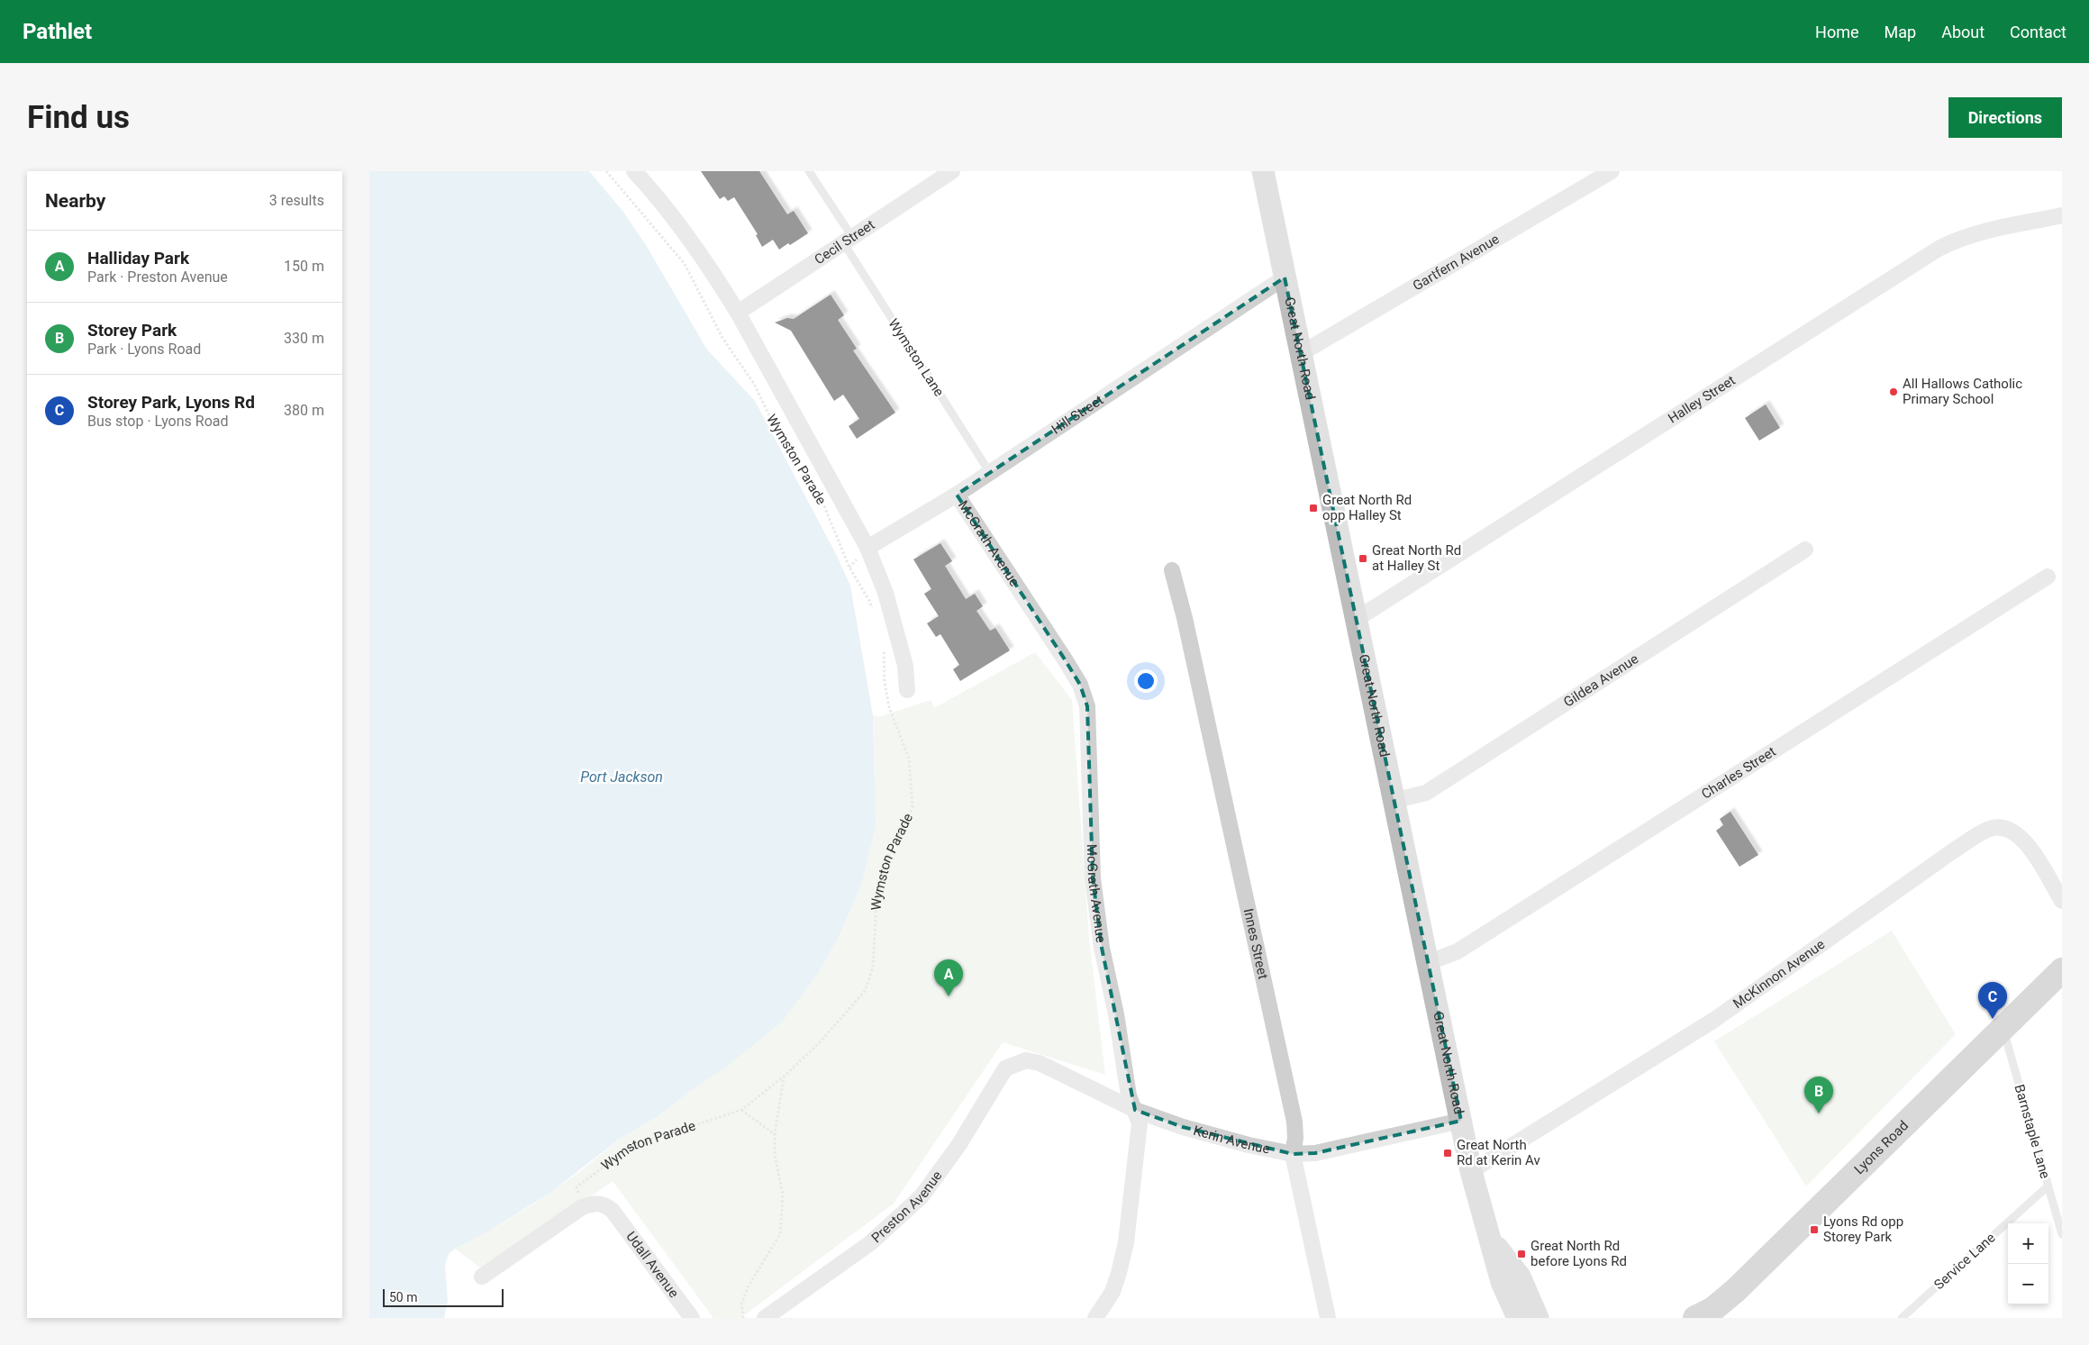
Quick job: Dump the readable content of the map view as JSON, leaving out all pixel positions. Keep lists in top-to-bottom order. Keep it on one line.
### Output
{"streets":{"main road":["Great North Road","Lyons Road"],"street":["Cecil Street","Gartfern Avenue","Halley Street","Hill Street","Wymston Parade","McGrath Avenue","Gildea Avenue","Charles Street","Innes Street","McKinnon Avenue","Kerin Avenue","Preston Avenue","Udall Avenue"],"lane":["Wymston Lane","Barnstaple Lane","Service Lane"]},"crossings":[["Cecil Street","Wymston Lane"],["Cecil Street","Wymston Parade"],["Gartfern Avenue","Great North Road"],["Great North Road","Halley Street"],["Great North Road","Hill Street"],["Great North Road","Gildea Avenue"],["Great North Road","Charles Street"],["Great North Road","McKinnon Avenue"],["Great North Road","Kerin Avenue"],["Wymston Lane","Hill Street"],["Hill Street","Wymston Parade"],["Hill Street","McGrath Avenue"],["Wymston Parade","Udall Avenue"],["McGrath Avenue","Kerin Avenue"],["Innes Street","Kerin Avenue"],["Barnstaple Lane","Lyons Road"],["Barnstaple Lane","Service Lane"],["Kerin Avenue","Preston Avenue"]],"water":["Port Jackson"],"places":{"other":["All Hallows Catholic Primary School"],"transit":["Great North Rd opp Halley St","Great North Rd at Halley St","Great North Rd at Kerin Av","Lyons Rd opp Storey Park","Great North Rd before Lyons Rd"]},"scale_bar":"50 m","page":{"header":"Pathlet","nav":["Home","Map","About","Contact"],"buttons":"Directions","title":"Find us","heading":["Nearby","3 results"],"list":[{"mark":"A","name":"Halliday Park","note":"Park · Preston Avenue","value":"150 m"},{"mark":"B","name":"Storey Park","note":"Park · Lyons Road","value":"330 m"},{"mark":"C","name":"Storey Park, Lyons Rd","note":"Bus stop · Lyons Road","value":"380 m"}],"pins":["A","C","B"],"map_buttons":["+","−"],"scale":"50 m"}}
